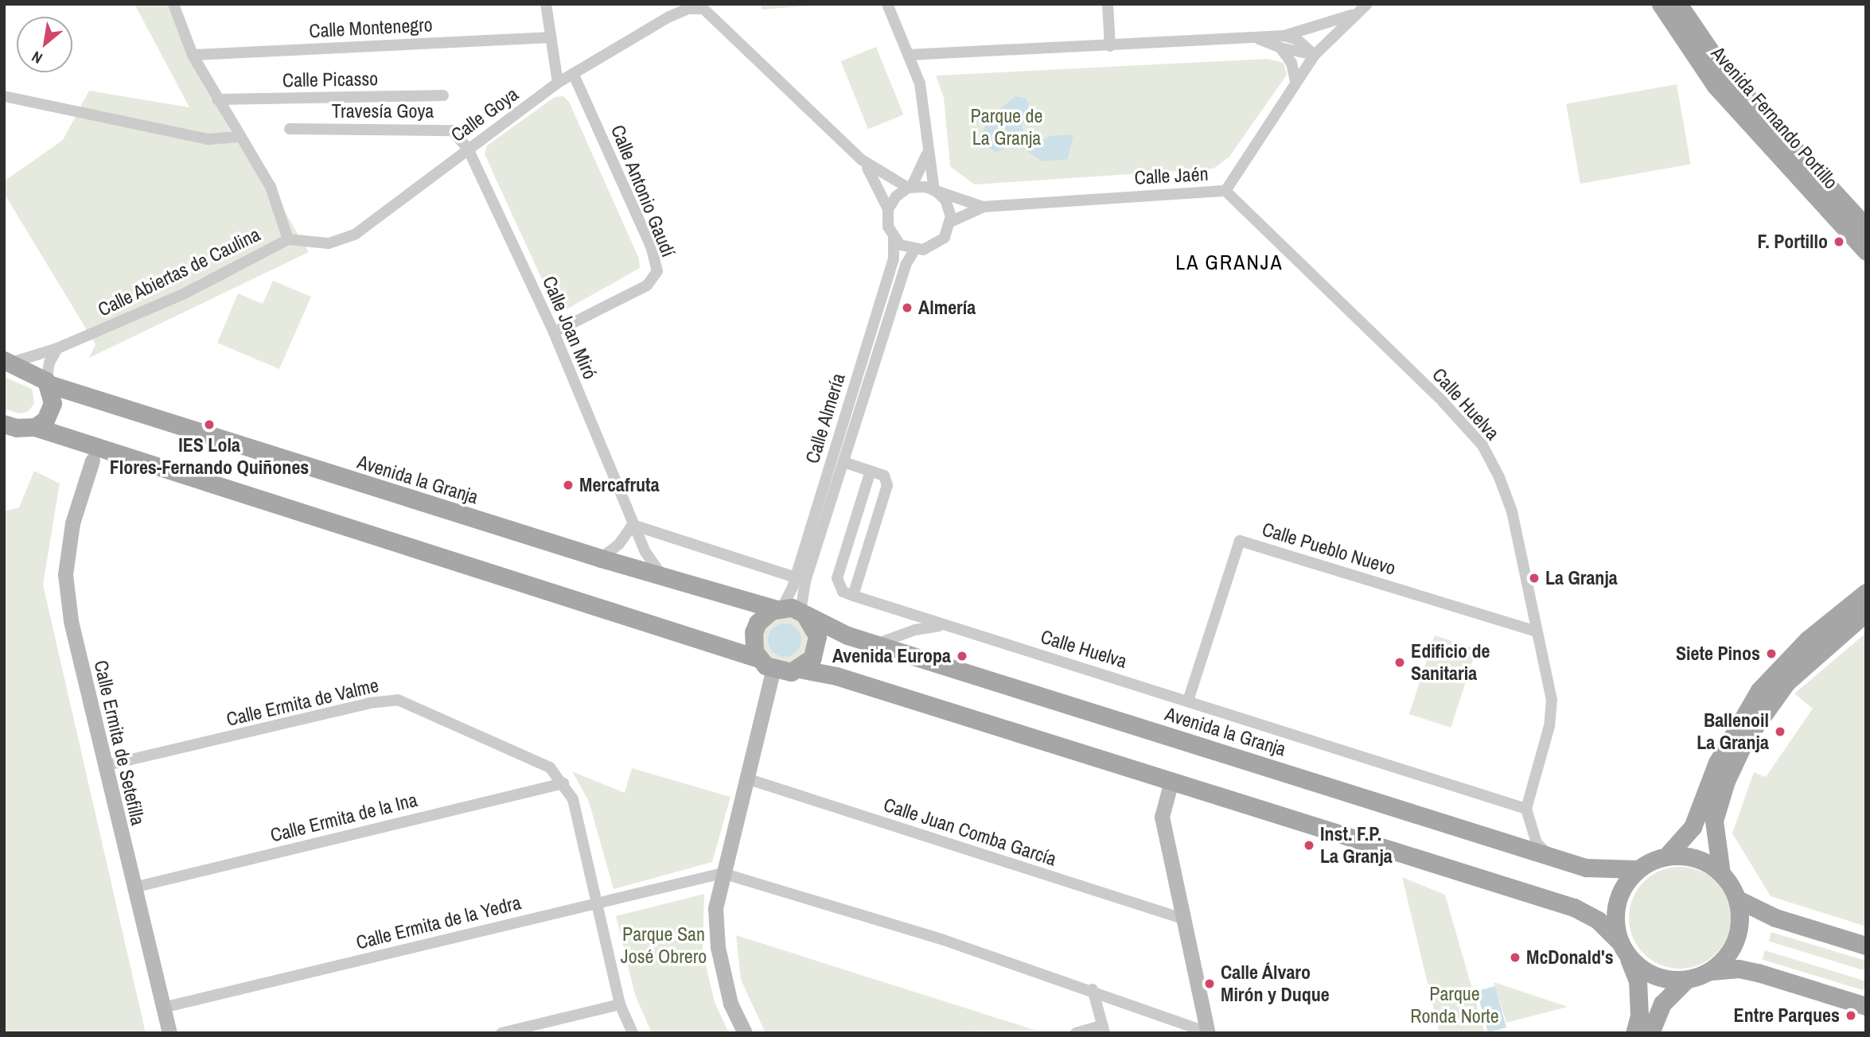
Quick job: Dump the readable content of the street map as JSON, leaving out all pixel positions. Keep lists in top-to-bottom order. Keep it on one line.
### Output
{"streets":{"main road":["Avenida Fernando Portillo","Avenida la Granja"],"street":["Calle Montenegro","Calle Picasso","Travesía Goya","Calle Goya","Calle Jaén","Calle Antonio Gaudí","Calle Abiertas de Caulina","Calle Joan Miró","Calle Huelva","Calle Almería","Calle Pueblo Nuevo","Calle Ermita de Valme","Calle Ermita de Setefilla","Calle Ermita de la Ina","Calle Juan Comba García","Calle Ermita de la Yedra"]},"crossings":[["Calle Montenegro","Calle Abiertas de Caulina"],["Calle Picasso","Calle Abiertas de Caulina"],["Travesía Goya","Calle Goya"],["Travesía Goya","Calle Joan Miró"],["Calle Goya","Calle Jaén"],["Calle Goya","Calle Antonio Gaudí"],["Calle Goya","Calle Abiertas de Caulina"],["Calle Goya","Calle Joan Miró"],["Calle Jaén","Calle Huelva"],["Calle Jaén","Calle Almería"],["Calle Antonio Gaudí","Calle Joan Miró"],["Calle Abiertas de Caulina","Avenida la Granja"],["Calle Joan Miró","Avenida la Granja"],["Calle Huelva","Calle Pueblo Nuevo"],["Calle Almería","Avenida la Granja"],["Calle Ermita de Valme","Calle Ermita de Setefilla"],["Calle Ermita de Valme","Calle Ermita de la Ina"],["Calle Ermita de Valme","Calle Ermita de la Yedra"],["Calle Ermita de Setefilla","Calle Ermita de la Ina"],["Calle Ermita de Setefilla","Calle Ermita de la Yedra"]],"districts":["LA GRANJA"],"parks":["Parque de La Granja","Parque San José Obrero","Parque Ronda Norte"],"places":["F. Portillo","Almería","IES Lola Flores-Fernando Quiñones","Mercafruta","La Granja","Siete Pinos","Avenida Europa","Edificio de Sanitaria","Ballenoil La Granja","Inst. F.P. La Granja","McDonald's","Calle Álvaro Mirón y Duque","Entre Parques"],"north":"bottom left"}
